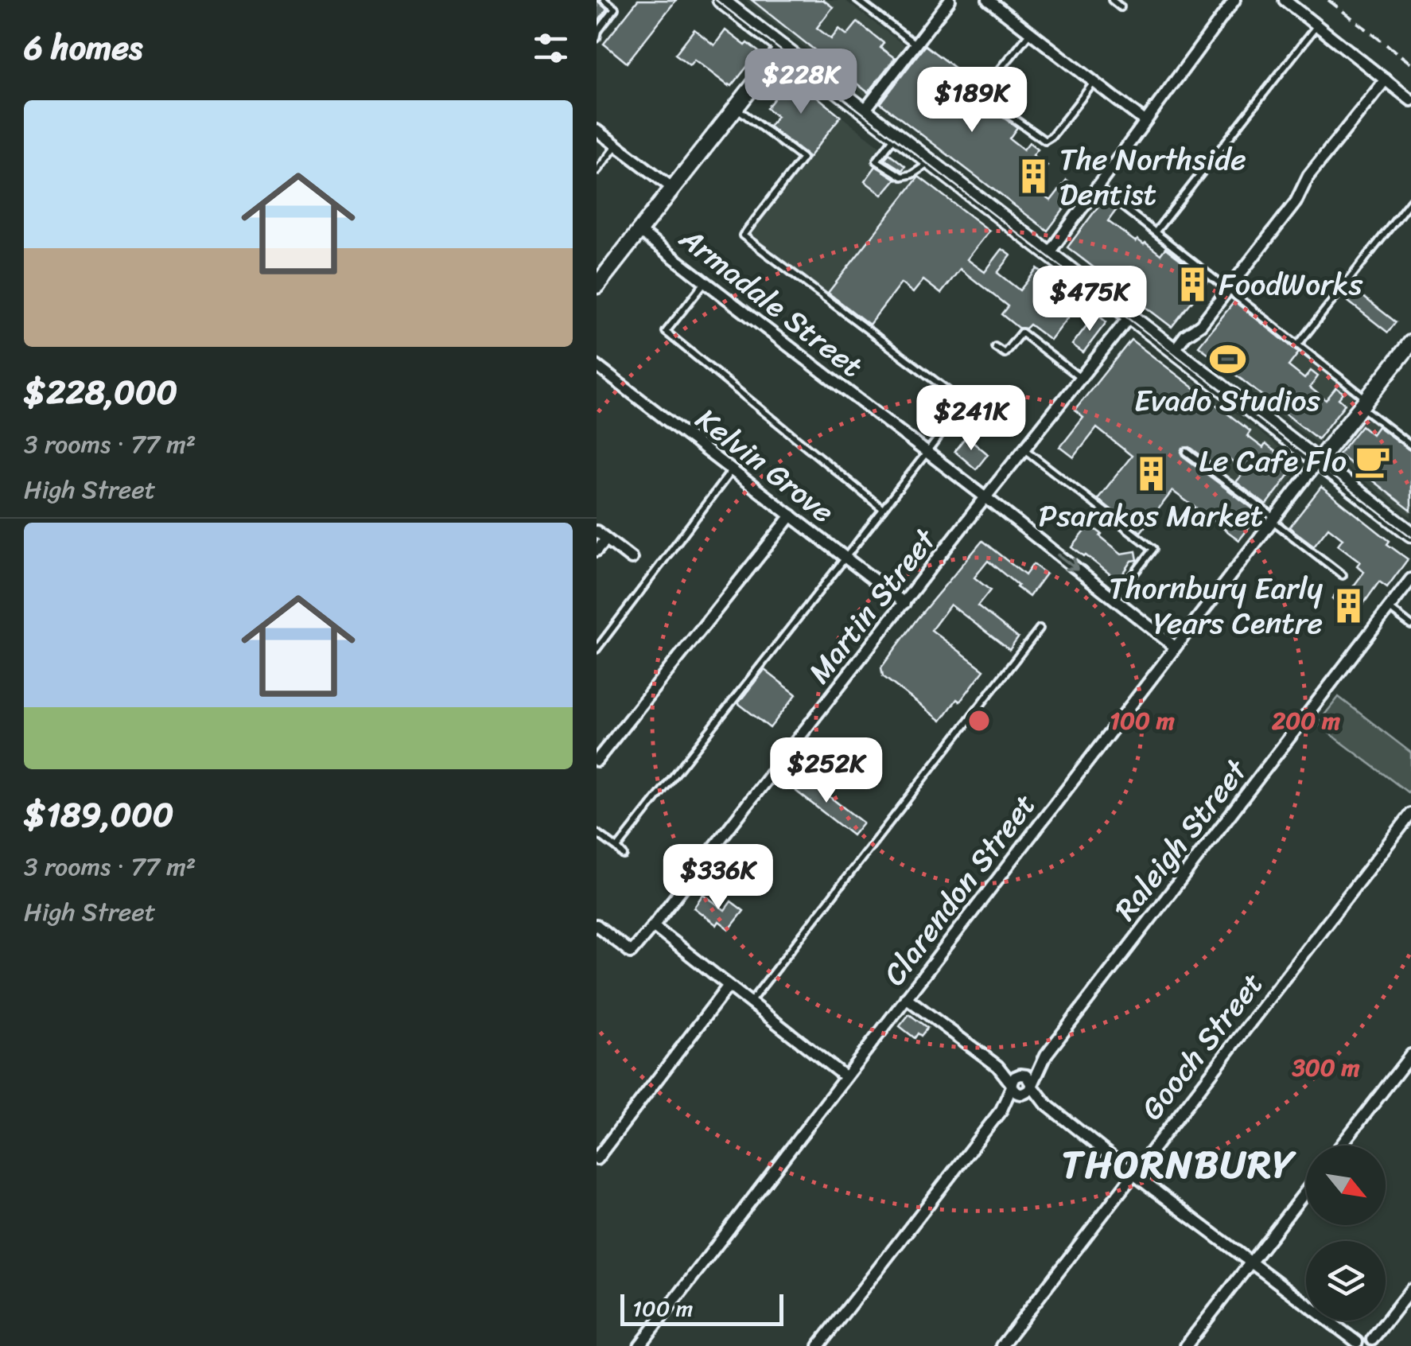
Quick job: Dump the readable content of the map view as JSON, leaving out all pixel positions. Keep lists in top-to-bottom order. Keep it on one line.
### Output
{"streets":{"street":["Armadale Street","Kelvin Grove","Martin Street","Raleigh Street","Clarendon Street","Gooch Street"]},"crossings":[["Armadale Street","Martin Street"],["Armadale Street","Clarendon Street"],["Kelvin Grove","Martin Street"]],"districts":["THORNBURY"],"places":{"building":["The Northside Dentist","FoodWorks","Psarakos Market","Thornbury Early Years Centre"],"sports":["Evado Studios"],"cafe":["Le Cafe Flo"]},"scale_bar":"100 m","north":"bottom right","page":{"heading":"6 homes","price":["$228K","$189K","$475K","$241K","$252K","$336K"],"list":[{"name":"$228,000","note":"3 rooms · 77 m² · High Street"},{"name":"$189,000","note":"3 rooms · 77 m² · High Street"}],"scale":"100 m"},"rings":["100 m","200 m","300 m"]}
